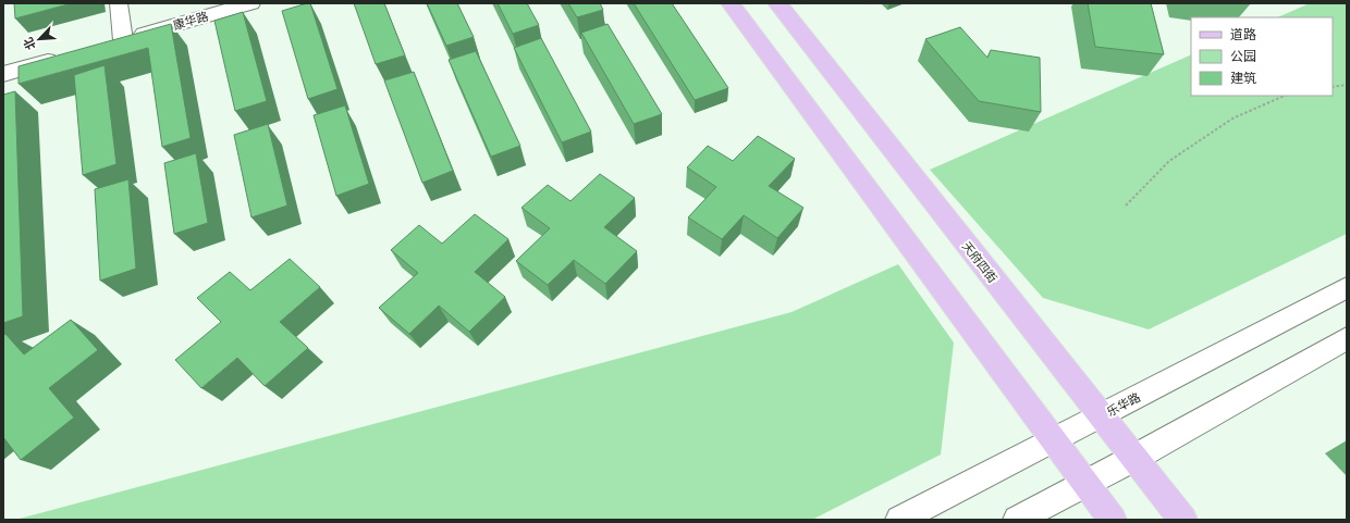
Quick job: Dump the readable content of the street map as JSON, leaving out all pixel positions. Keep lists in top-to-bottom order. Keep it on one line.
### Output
{"streets":{"main road":["天府四街"],"street":["康华路","乐华路"]},"crossings":[["天府四街","乐华路"]],"legend":["道路","公园","建筑"],"north":"bottom left"}
